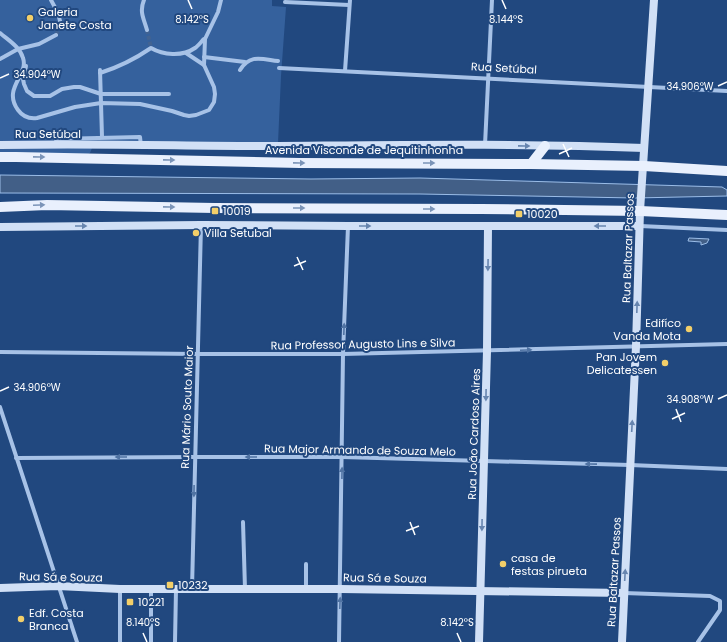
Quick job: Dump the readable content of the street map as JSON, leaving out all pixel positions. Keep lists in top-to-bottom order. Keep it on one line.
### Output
{"streets":{"main road":["Avenida Visconde de Jequitinhonha"],"street":["Rua Setúbal","Rua Baltazar Passos","Rua Professor Augusto Lins e Silva","Rua Mário Souto Maior","Rua João Cardoso Aires","Rua Major Armando de Souza Melo","Rua Sá e Souza"]},"crossings":[["Rua Setúbal","Avenida Visconde de Jequitinhonha"],["Rua Setúbal","Rua Baltazar Passos"],["Avenida Visconde de Jequitinhonha","Rua Baltazar Passos"],["Rua Baltazar Passos","Rua Professor Augusto Lins e Silva"],["Rua Baltazar Passos","Rua Major Armando de Souza Melo"],["Rua Baltazar Passos","Rua Sá e Souza"],["Rua Professor Augusto Lins e Silva","Rua Mário Souto Maior"],["Rua Professor Augusto Lins e Silva","Rua João Cardoso Aires"],["Rua Mário Souto Maior","Rua Major Armando de Souza Melo"],["Rua Mário Souto Maior","Rua Sá e Souza"],["Rua João Cardoso Aires","Rua Major Armando de Souza Melo"],["Rua João Cardoso Aires","Rua Sá e Souza"]],"one_way":["Rua Baltazar Passos","Rua Mário Souto Maior","Rua João Cardoso Aires","Rua Major Armando de Souza Melo"],"places":{"other":["Galeria Janete Costa","Villa Setubal","Edifíco Vanda Mota","Pan Jovem Delicatessen","casa de festas pirueta","Edf. Costa Branca"],"transit":["10019","10020","10232","10221"]},"coordinates":["8.142°S","8.144°S","34.904°W","34.906°W","34.908°W","8.140°S"]}
